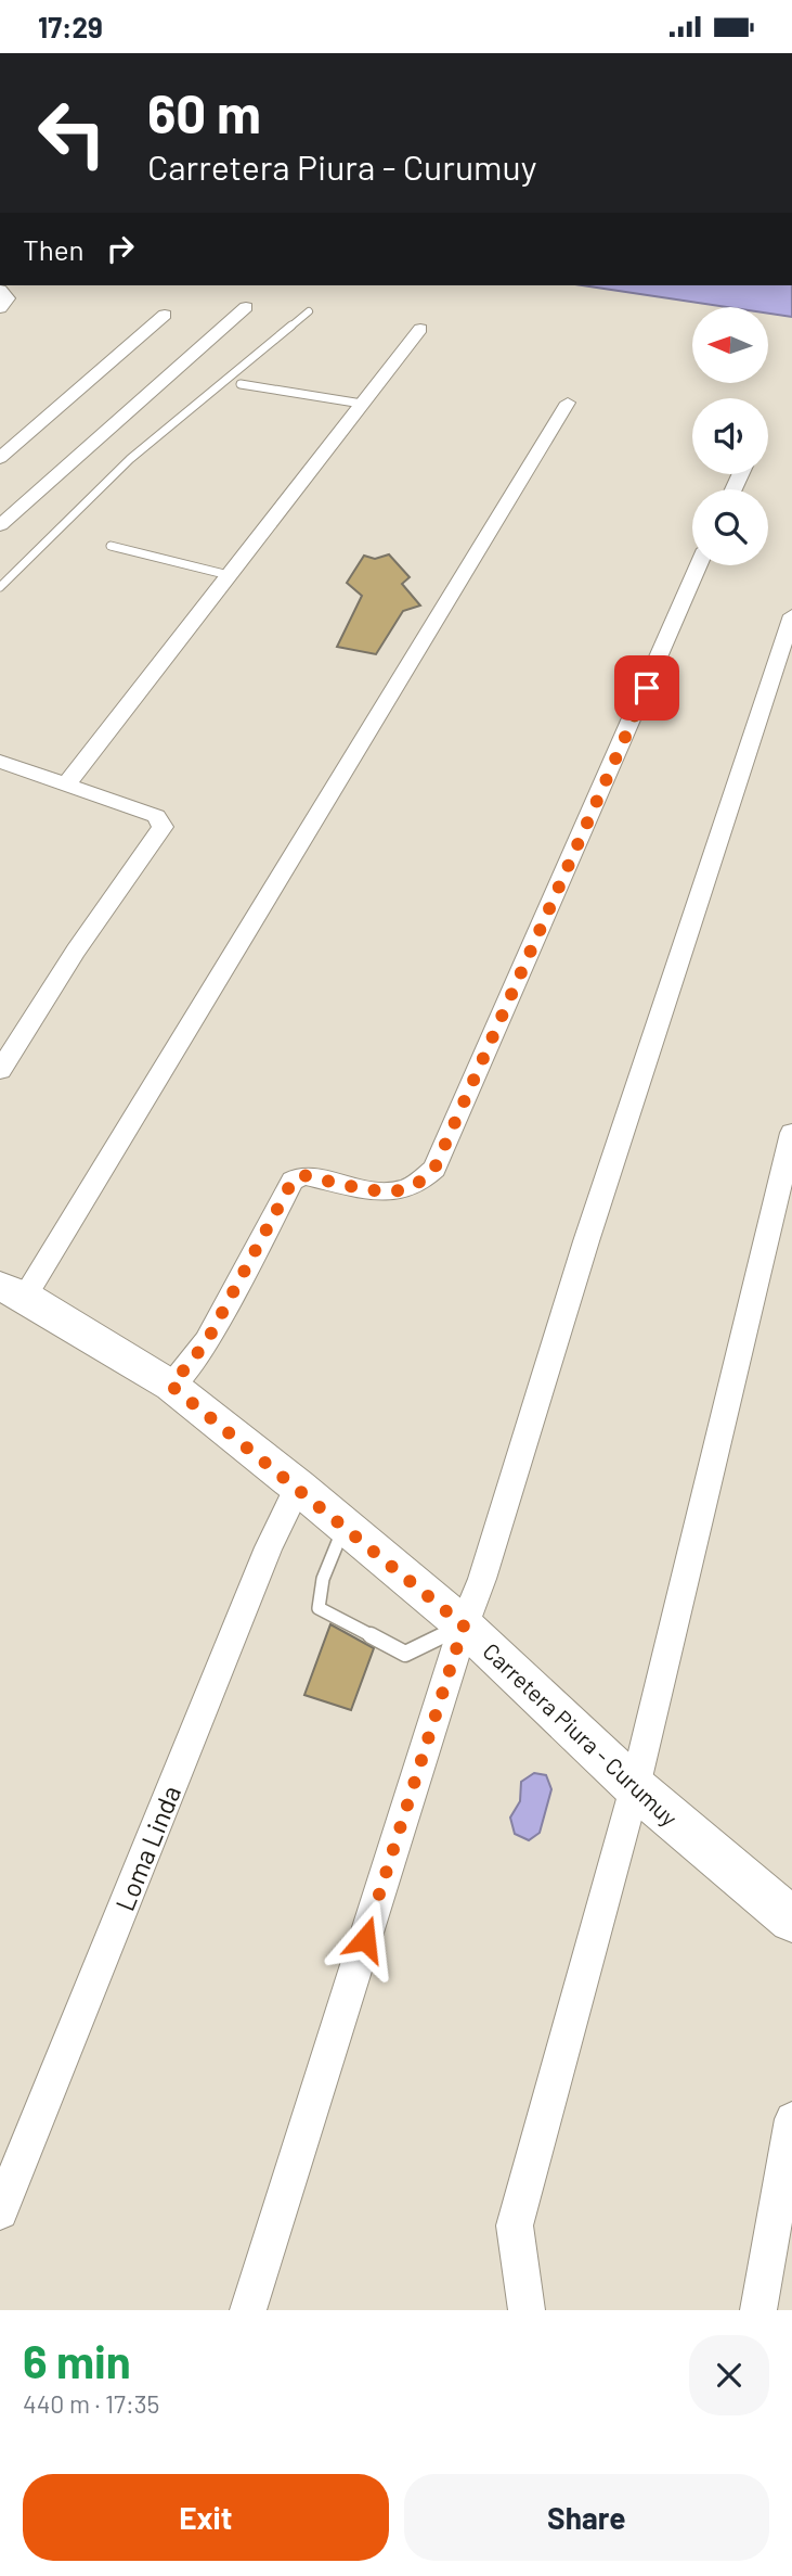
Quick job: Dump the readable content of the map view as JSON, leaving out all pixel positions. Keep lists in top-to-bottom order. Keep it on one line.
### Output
{"streets":{"main road":["Carretera Piura - Curumuy"],"street":["Loma Linda"]},"crossings":[["Carretera Piura - Curumuy","Loma Linda"]],"north":"left","page":{"status":"17:29","turn":["60 m","Carretera Piura - Curumuy"],"then":"Then","heading":["6 min","440 m · 17:35"],"buttons":["Exit","Share"]}}
